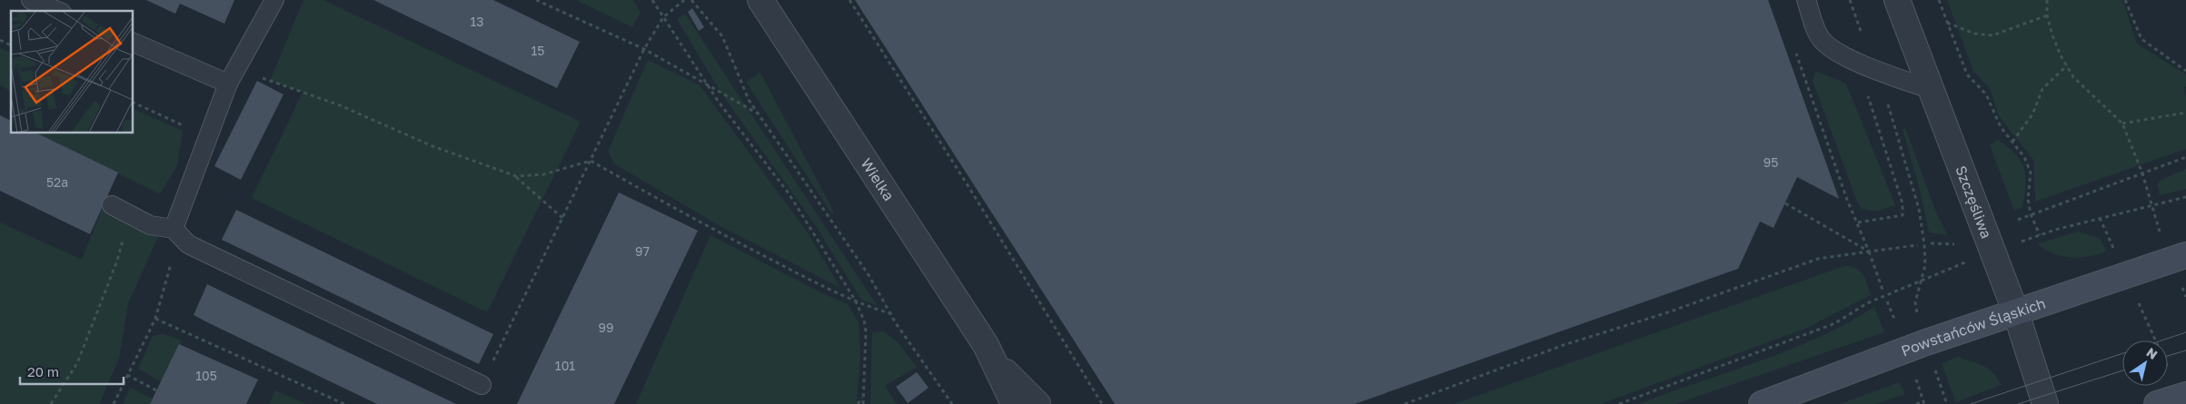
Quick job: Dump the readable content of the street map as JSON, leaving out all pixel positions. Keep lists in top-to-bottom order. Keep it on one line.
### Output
{"streets":{"main road":["Powstańców Śląskich"],"street":["Wielka","Szczęśliwa"]},"crossings":[["Szczęśliwa","Powstańców Śląskich"]],"house_numbers":["13","15","95","52a","97","99","101","105"],"scale_bar":"20 m","north":"top right"}
